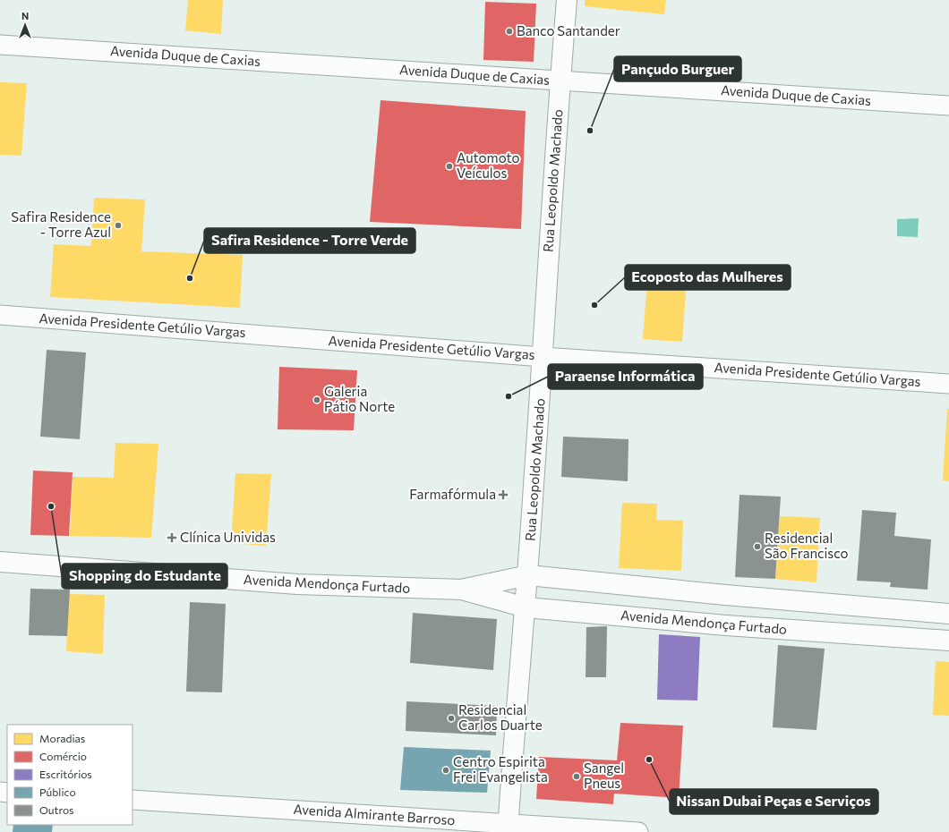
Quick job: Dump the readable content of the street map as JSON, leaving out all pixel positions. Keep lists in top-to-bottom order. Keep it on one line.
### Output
{"streets":{"street":["Avenida Duque de Caxias","Rua Leopoldo Machado","Avenida Presidente Getúlio Vargas","Avenida Mendonça Furtado","Avenida Almirante Barroso"]},"crossings":[["Avenida Duque de Caxias","Rua Leopoldo Machado"],["Rua Leopoldo Machado","Avenida Presidente Getúlio Vargas"],["Rua Leopoldo Machado","Avenida Mendonça Furtado"],["Rua Leopoldo Machado","Avenida Almirante Barroso"]],"places":{"other":["Banco Santander","Pançudo Burguer","Automoto Veículos","Safira Residence - Torre Azul","Safira Residence - Torre Verde","Ecoposto das Mulheres","Paraense Informática","Galeria Pátio Norte","Shopping do Estudante","Residencial São Francisco","Residencial Carlos Duarte","Nissan Dubai Peças e Serviços","Centro Espirita Frei Evangelista","Sangel Pneus"],"health":["Farmafórmula","Clínica Unividas"]},"legend":["Moradias","Comércio","Escritórios","Público","Outros"],"north":"top"}
